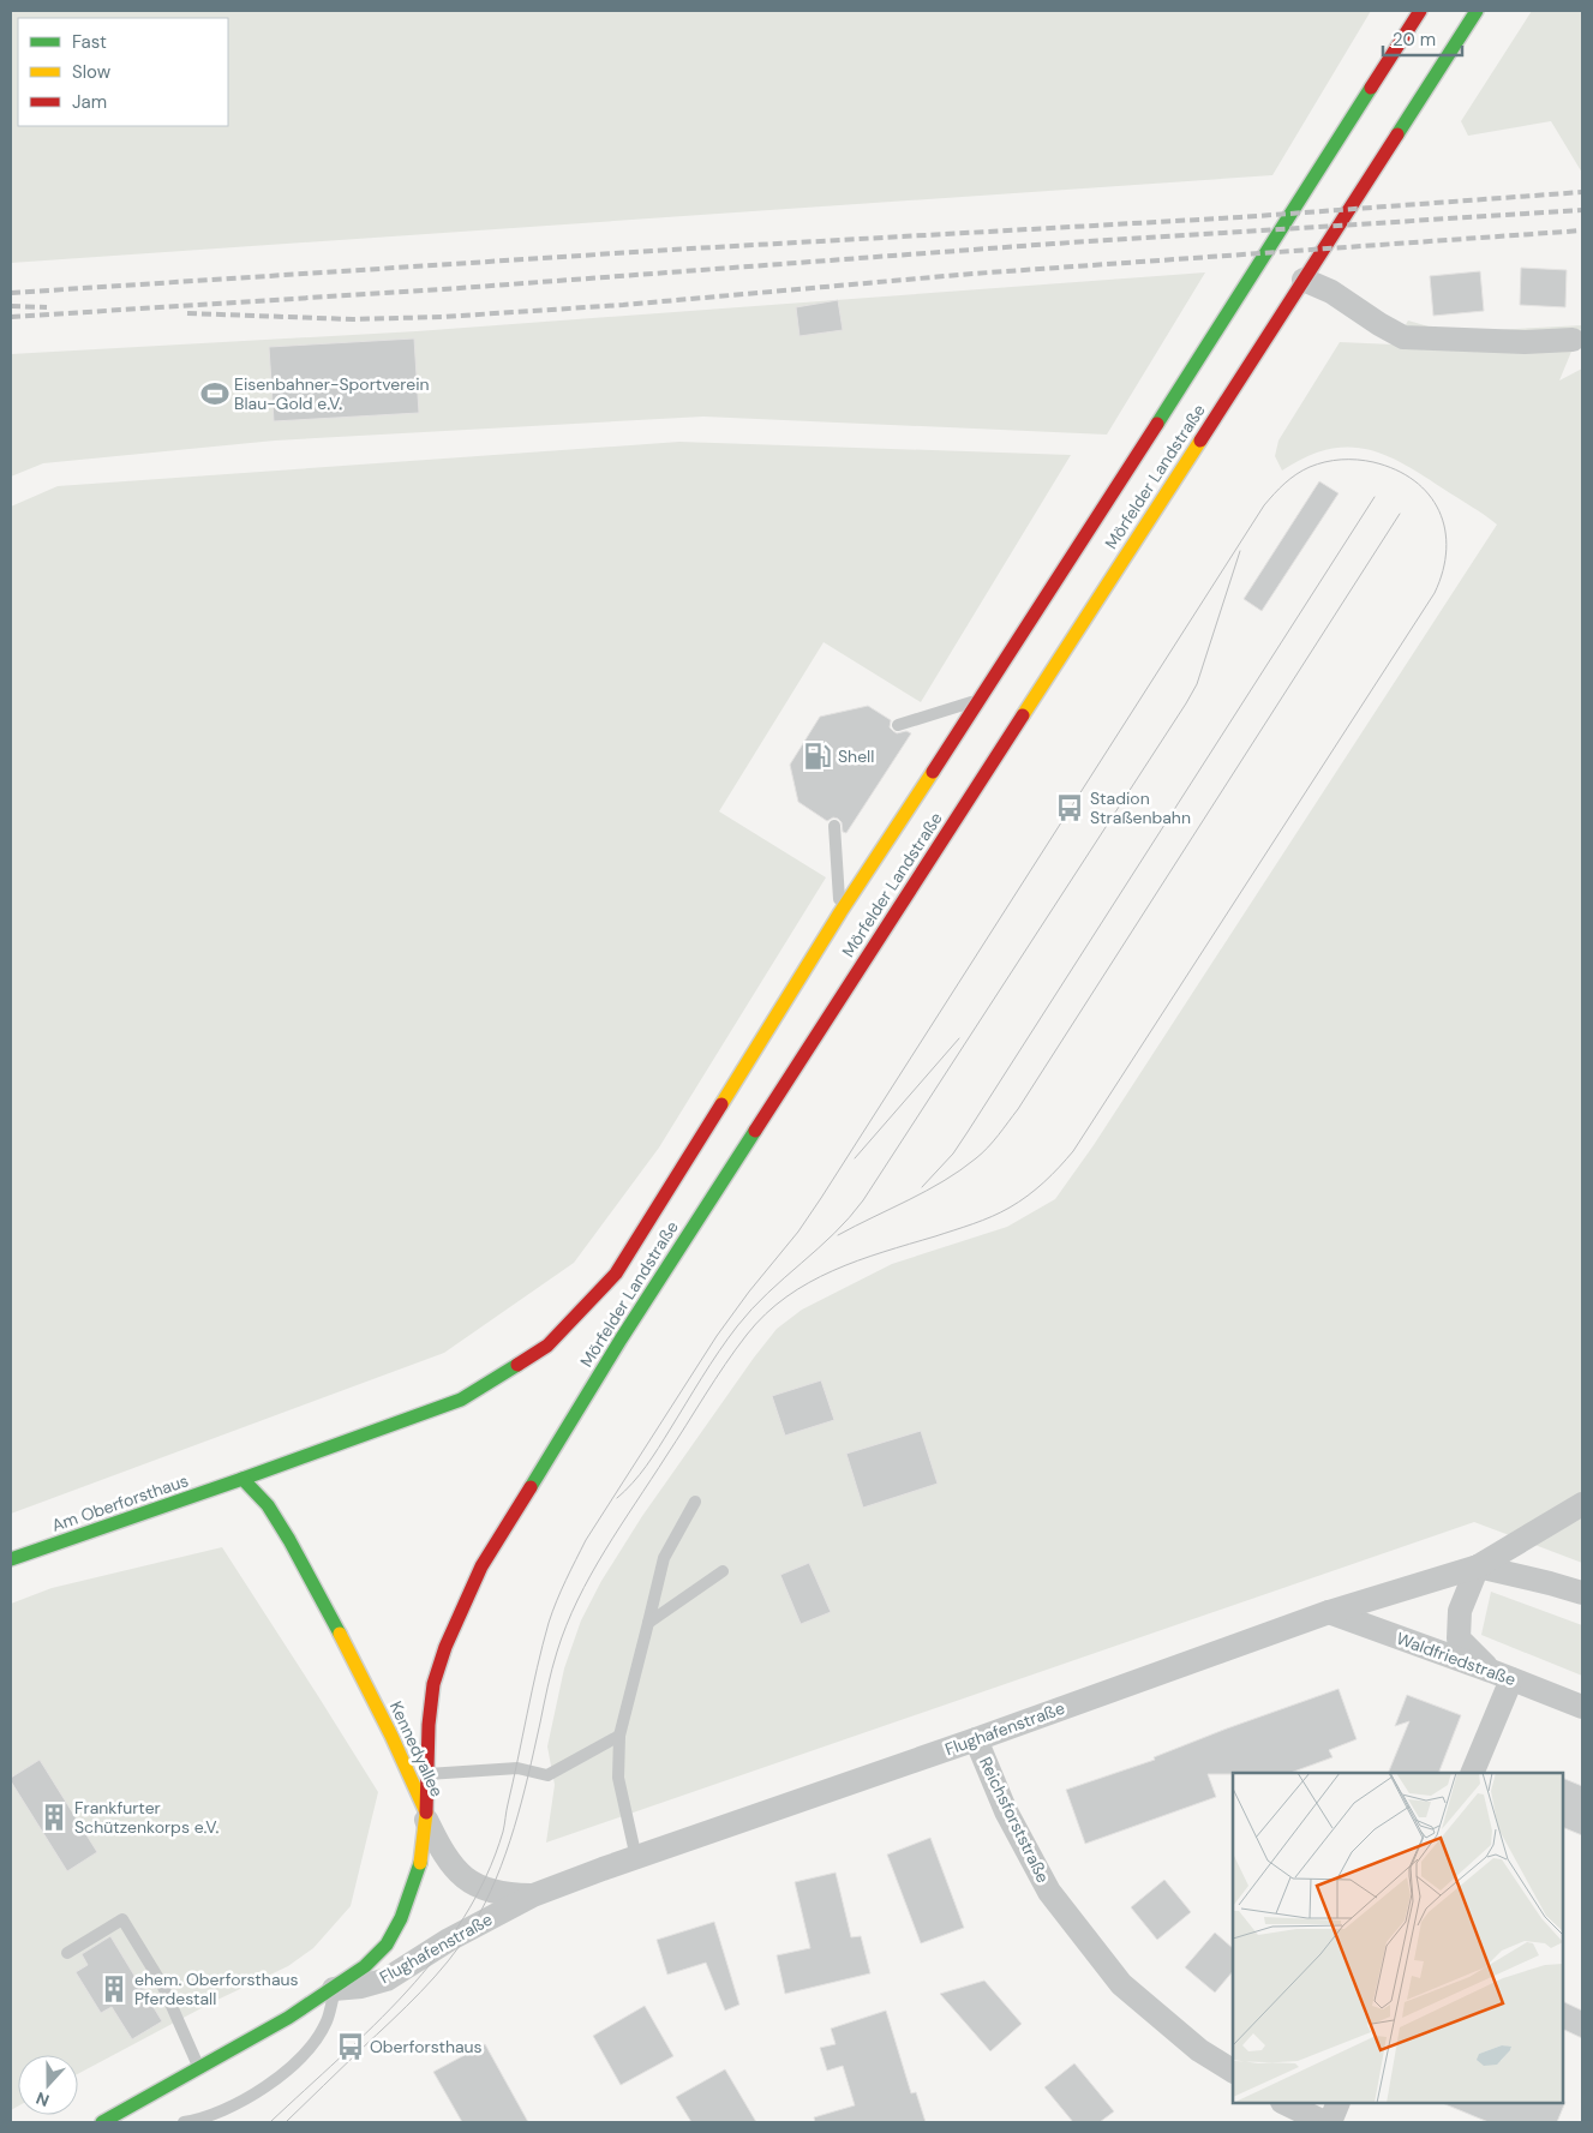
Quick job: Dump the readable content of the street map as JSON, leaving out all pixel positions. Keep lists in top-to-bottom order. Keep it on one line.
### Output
{"streets":{"main road":["Mörfelder Landstraße","Am Oberforsthaus","Kennedyallee"],"street":["Waldfriedstraße","Flughafenstraße","Reichsforststraße"]},"crossings":[["Mörfelder Landstraße","Am Oberforsthaus"],["Mörfelder Landstraße","Flughafenstraße"],["Mörfelder Landstraße","Kennedyallee"],["Am Oberforsthaus","Kennedyallee"],["Waldfriedstraße","Flughafenstraße"],["Flughafenstraße","Kennedyallee"],["Flughafenstraße","Reichsforststraße"]],"places":{"sports":["Eisenbahner-Sportverein Blau-Gold e.V."],"fuel station":["Shell"],"bus stop":["Stadion Straßenbahn","Oberforsthaus"],"building":["Frankfurter Schützenkorps e.V.","ehem. Oberforsthaus Pferdestall"]},"legend":["Fast","Slow","Jam"],"scale_bar":"20 m","north":"bottom"}
